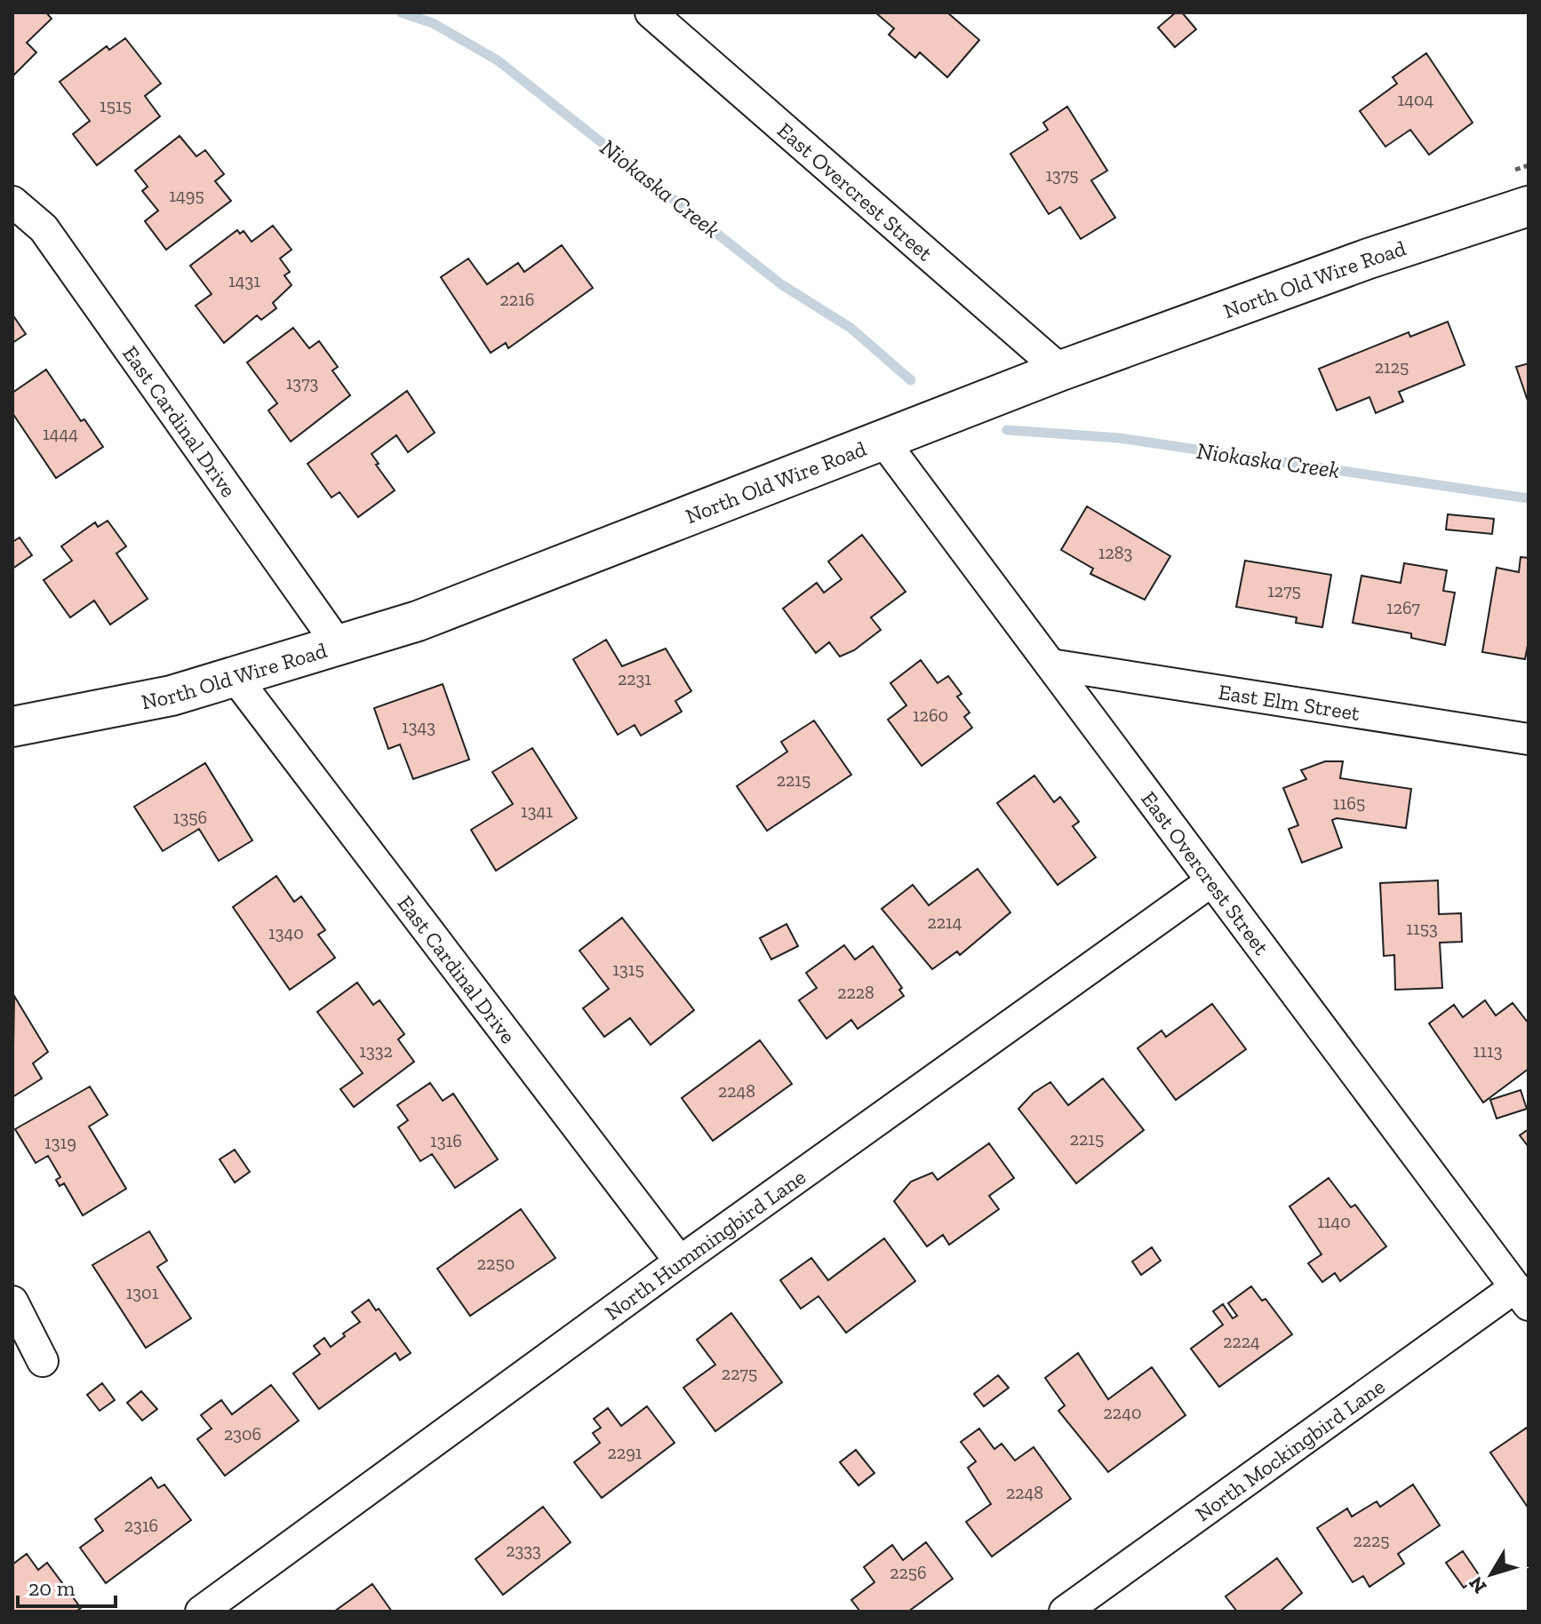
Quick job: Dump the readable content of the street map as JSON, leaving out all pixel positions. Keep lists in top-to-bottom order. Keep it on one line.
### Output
{"streets":{"street":["East Overcrest Street","North Old Wire Road","East Cardinal Drive","East Elm Street","North Hummingbird Lane","North Mockingbird Lane"]},"crossings":[["East Overcrest Street","North Old Wire Road"],["East Overcrest Street","East Elm Street"],["East Overcrest Street","North Hummingbird Lane"],["East Overcrest Street","North Mockingbird Lane"],["North Old Wire Road","East Cardinal Drive"],["East Cardinal Drive","North Hummingbird Lane"]],"water":["Niokaska Creek"],"house_numbers":["1404","1515","1375","1495","1431","2216","2125","1373","1444","1283","1275","1267","2231","1260","1343","2215","1165","1341","1356","2214","1153","1340","1315","2228","1332","1113","2248","2215","1316","1319","1140","2250","1301","2224","2275","2240","2306","2291","2248","2316","2225","2333","2256"],"scale_bar":"20 m","north":"bottom left"}
